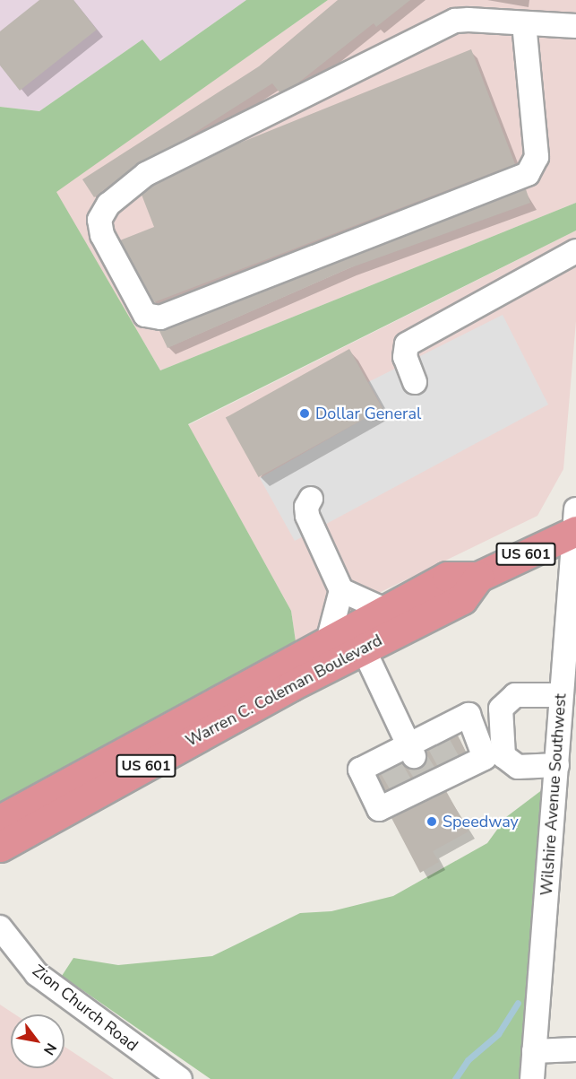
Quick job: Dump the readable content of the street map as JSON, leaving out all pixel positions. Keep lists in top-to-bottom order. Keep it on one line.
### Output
{"streets":{"highway":["US 601","Warren C. Coleman Boulevard"],"street":["Wilshire Avenue Southwest","Zion Church Road"]},"crossings":[["Warren C. Coleman Boulevard","Wilshire Avenue Southwest"]],"places":["Dollar General","Speedway"],"north":"bottom right"}
